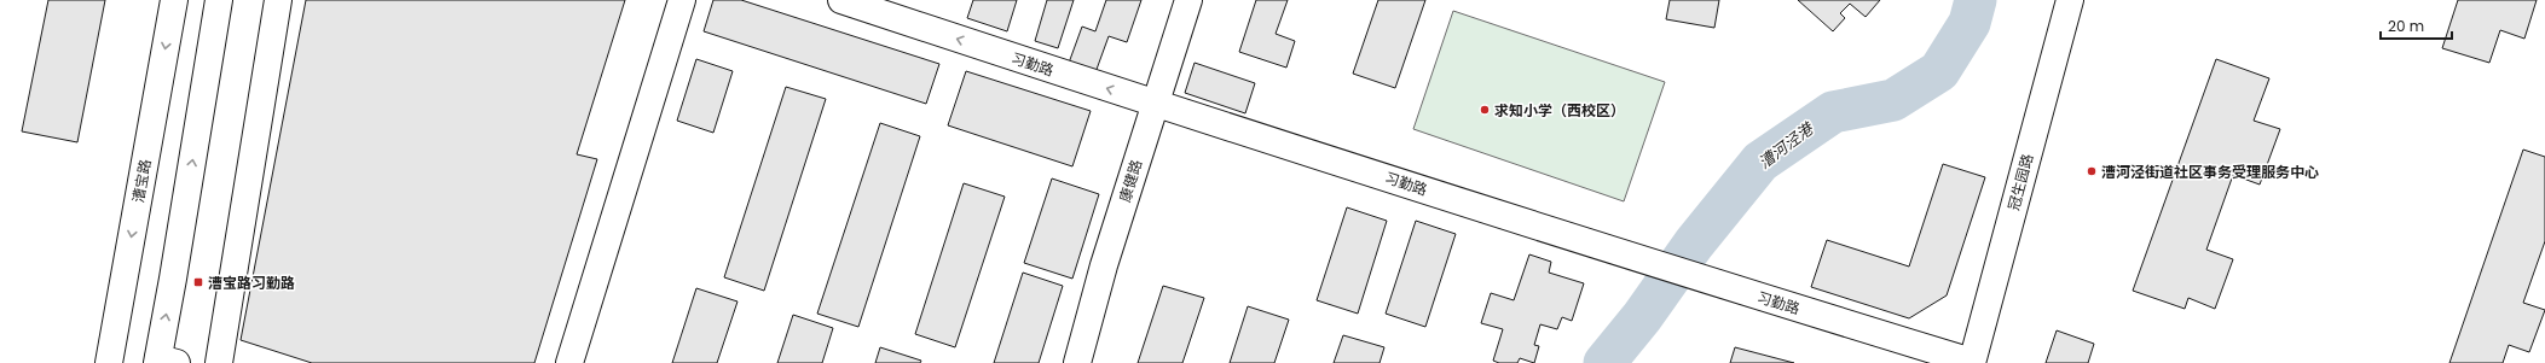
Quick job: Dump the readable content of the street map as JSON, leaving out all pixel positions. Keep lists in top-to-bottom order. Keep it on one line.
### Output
{"streets":{"street":["习勤路","漕宝路","康健路","冠生园路"]},"crossings":[["习勤路","康健路"],["习勤路","冠生园路"]],"water":["漕河泾港"],"places":{"other":["求知小学（西校区）","漕河泾街道社区事务受理服务中心"],"transit":["漕宝路习勤路"]},"scale_bar":"20 m"}
